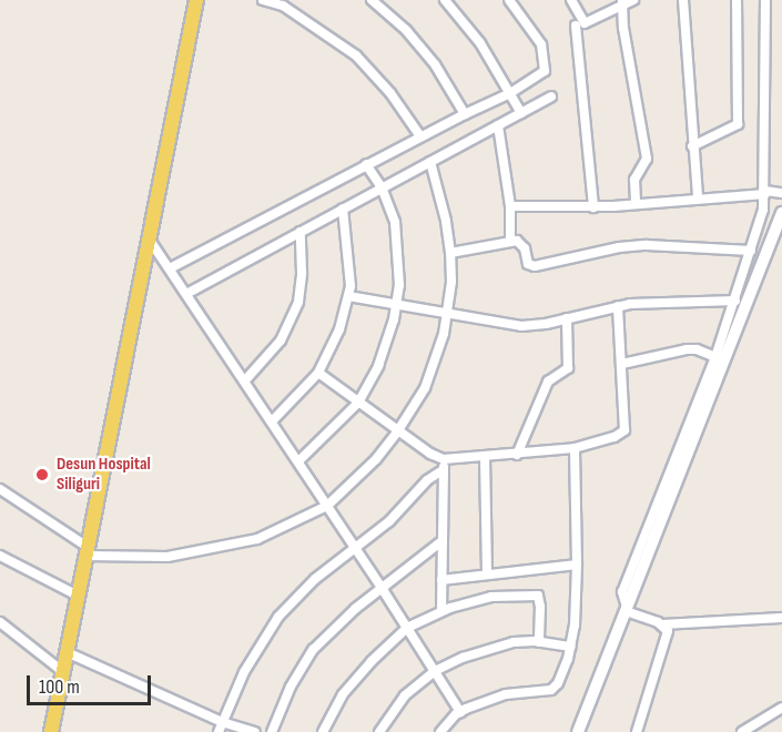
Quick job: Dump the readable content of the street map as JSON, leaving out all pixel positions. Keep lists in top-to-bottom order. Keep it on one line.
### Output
{"places":["Desun Hospital Siliguri"],"scale_bar":"100 m"}
